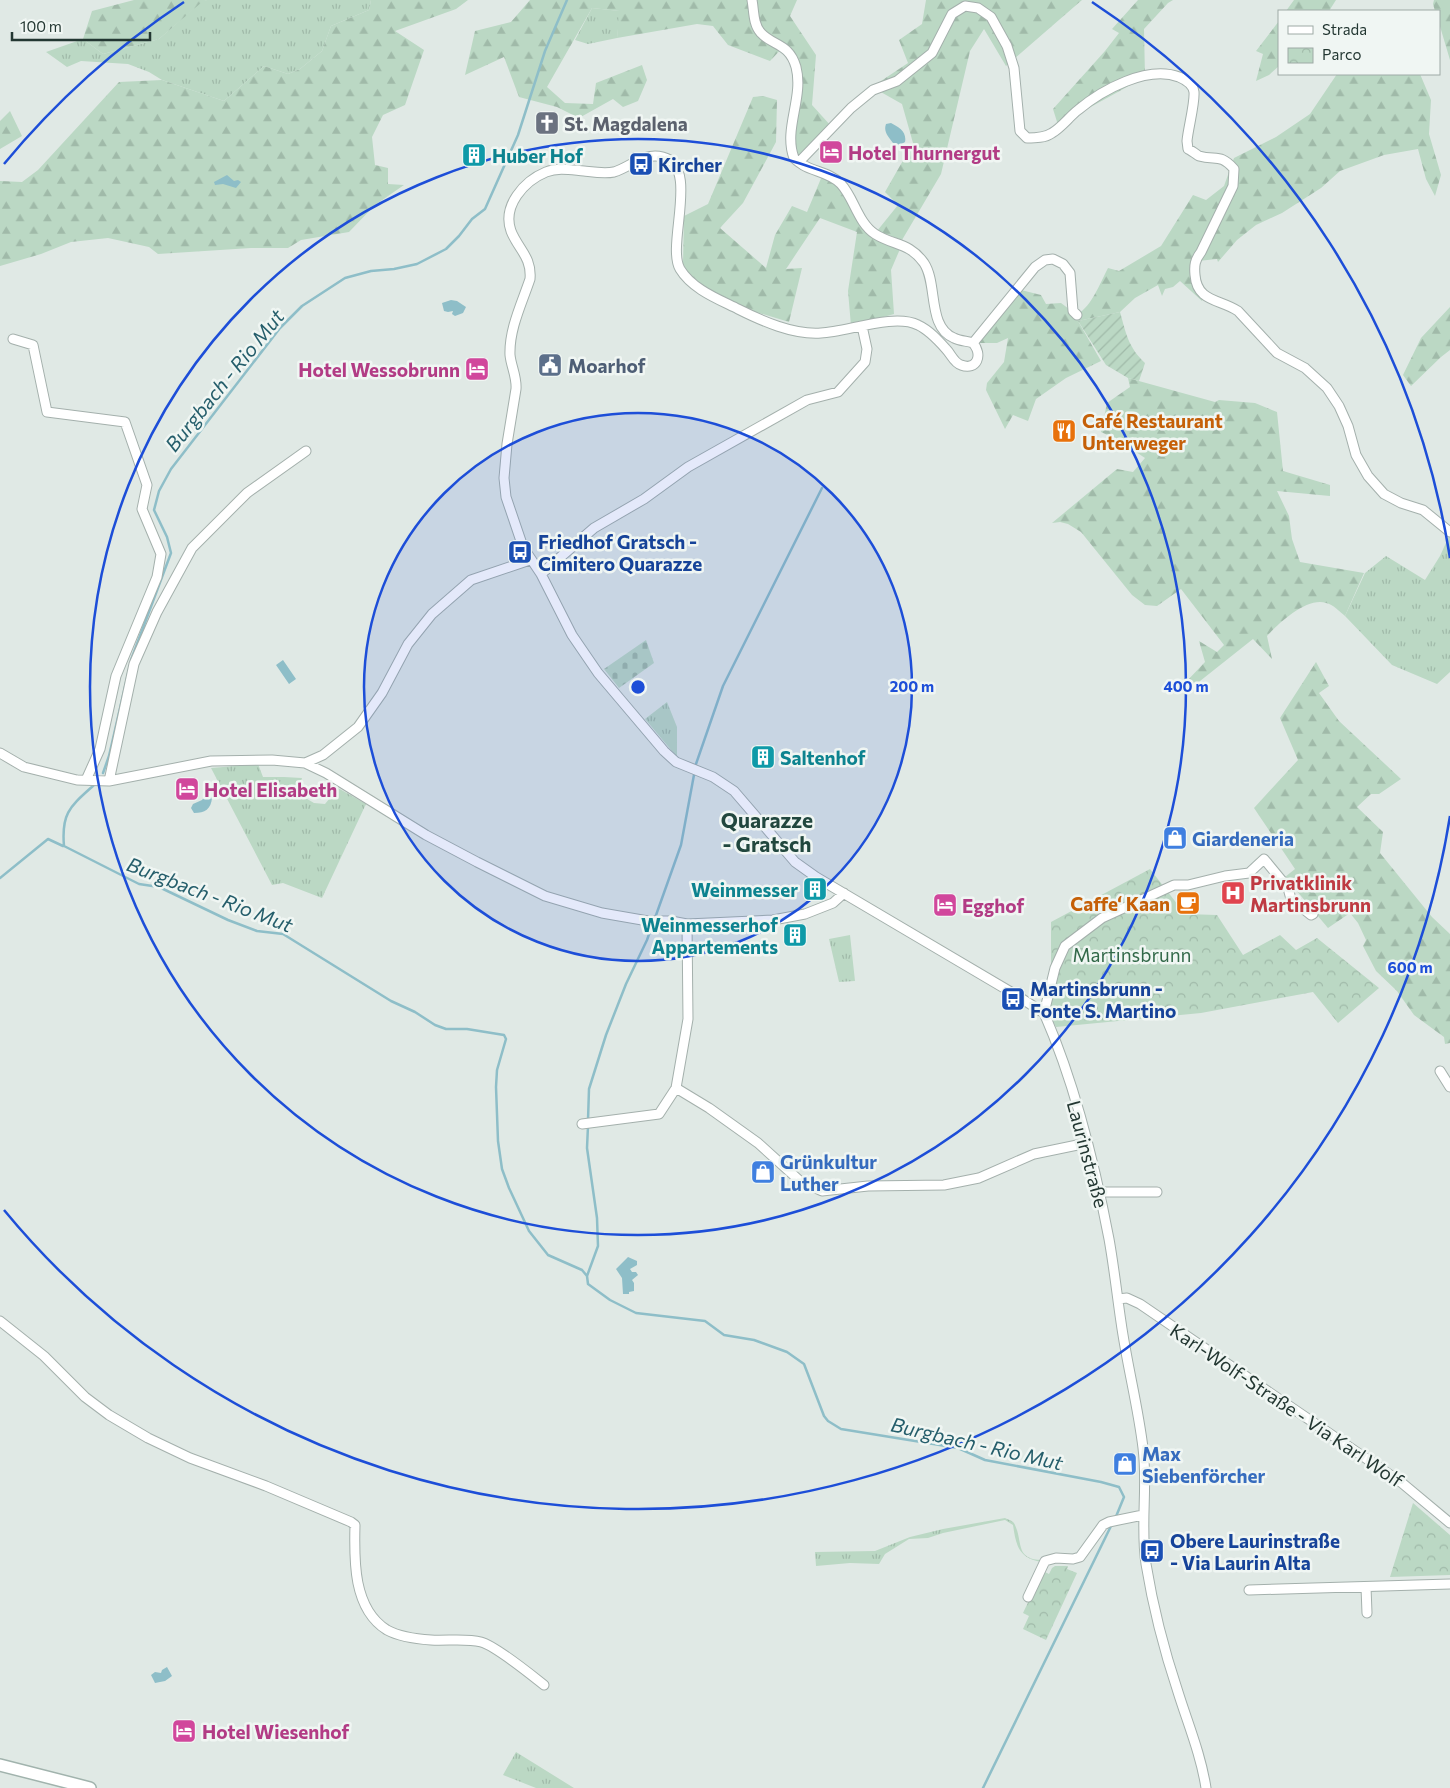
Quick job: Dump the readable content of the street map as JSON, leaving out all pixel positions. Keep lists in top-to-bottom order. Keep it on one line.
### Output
{"streets":{"street":["Laurinstraße","Karl-Wolf-Straße - Via Karl Wolf"]},"crossings":[["Laurinstraße","Karl-Wolf-Straße - Via Karl Wolf"]],"districts":["Quarazze - Gratsch"],"water":["Burgbach - Rio Mut"],"parks":["Martinsbrunn"],"places":{"church":["St. Magdalena"],"hotel":["Hotel Thurnergut","Hotel Wessobrunn","Hotel Elisabeth","Egghof","Hotel Wiesenhof"],"building":["Huber Hof","Saltenhof","Weinmesser","Weinmesserhof Appartements"],"bus stop":["Kircher","Friedhof Gratsch - Cimitero Quarazze","Martinsbrunn - Fonte S. Martino","Obere Laurinstraße - Via Laurin Alta"],"public building":["Moarhof"],"restaurant":["Café Restaurant Unterweger"],"shop":["Giardeneria","Grünkultur Luther","Max Siebenförcher"],"hospital":["Privatklinik Martinsbrunn"],"cafe":["Caffe‘ Kaan"]},"legend":["Strada","Parco"],"scale_bar":"100 m","rings":["200 m","400 m","600 m"]}
